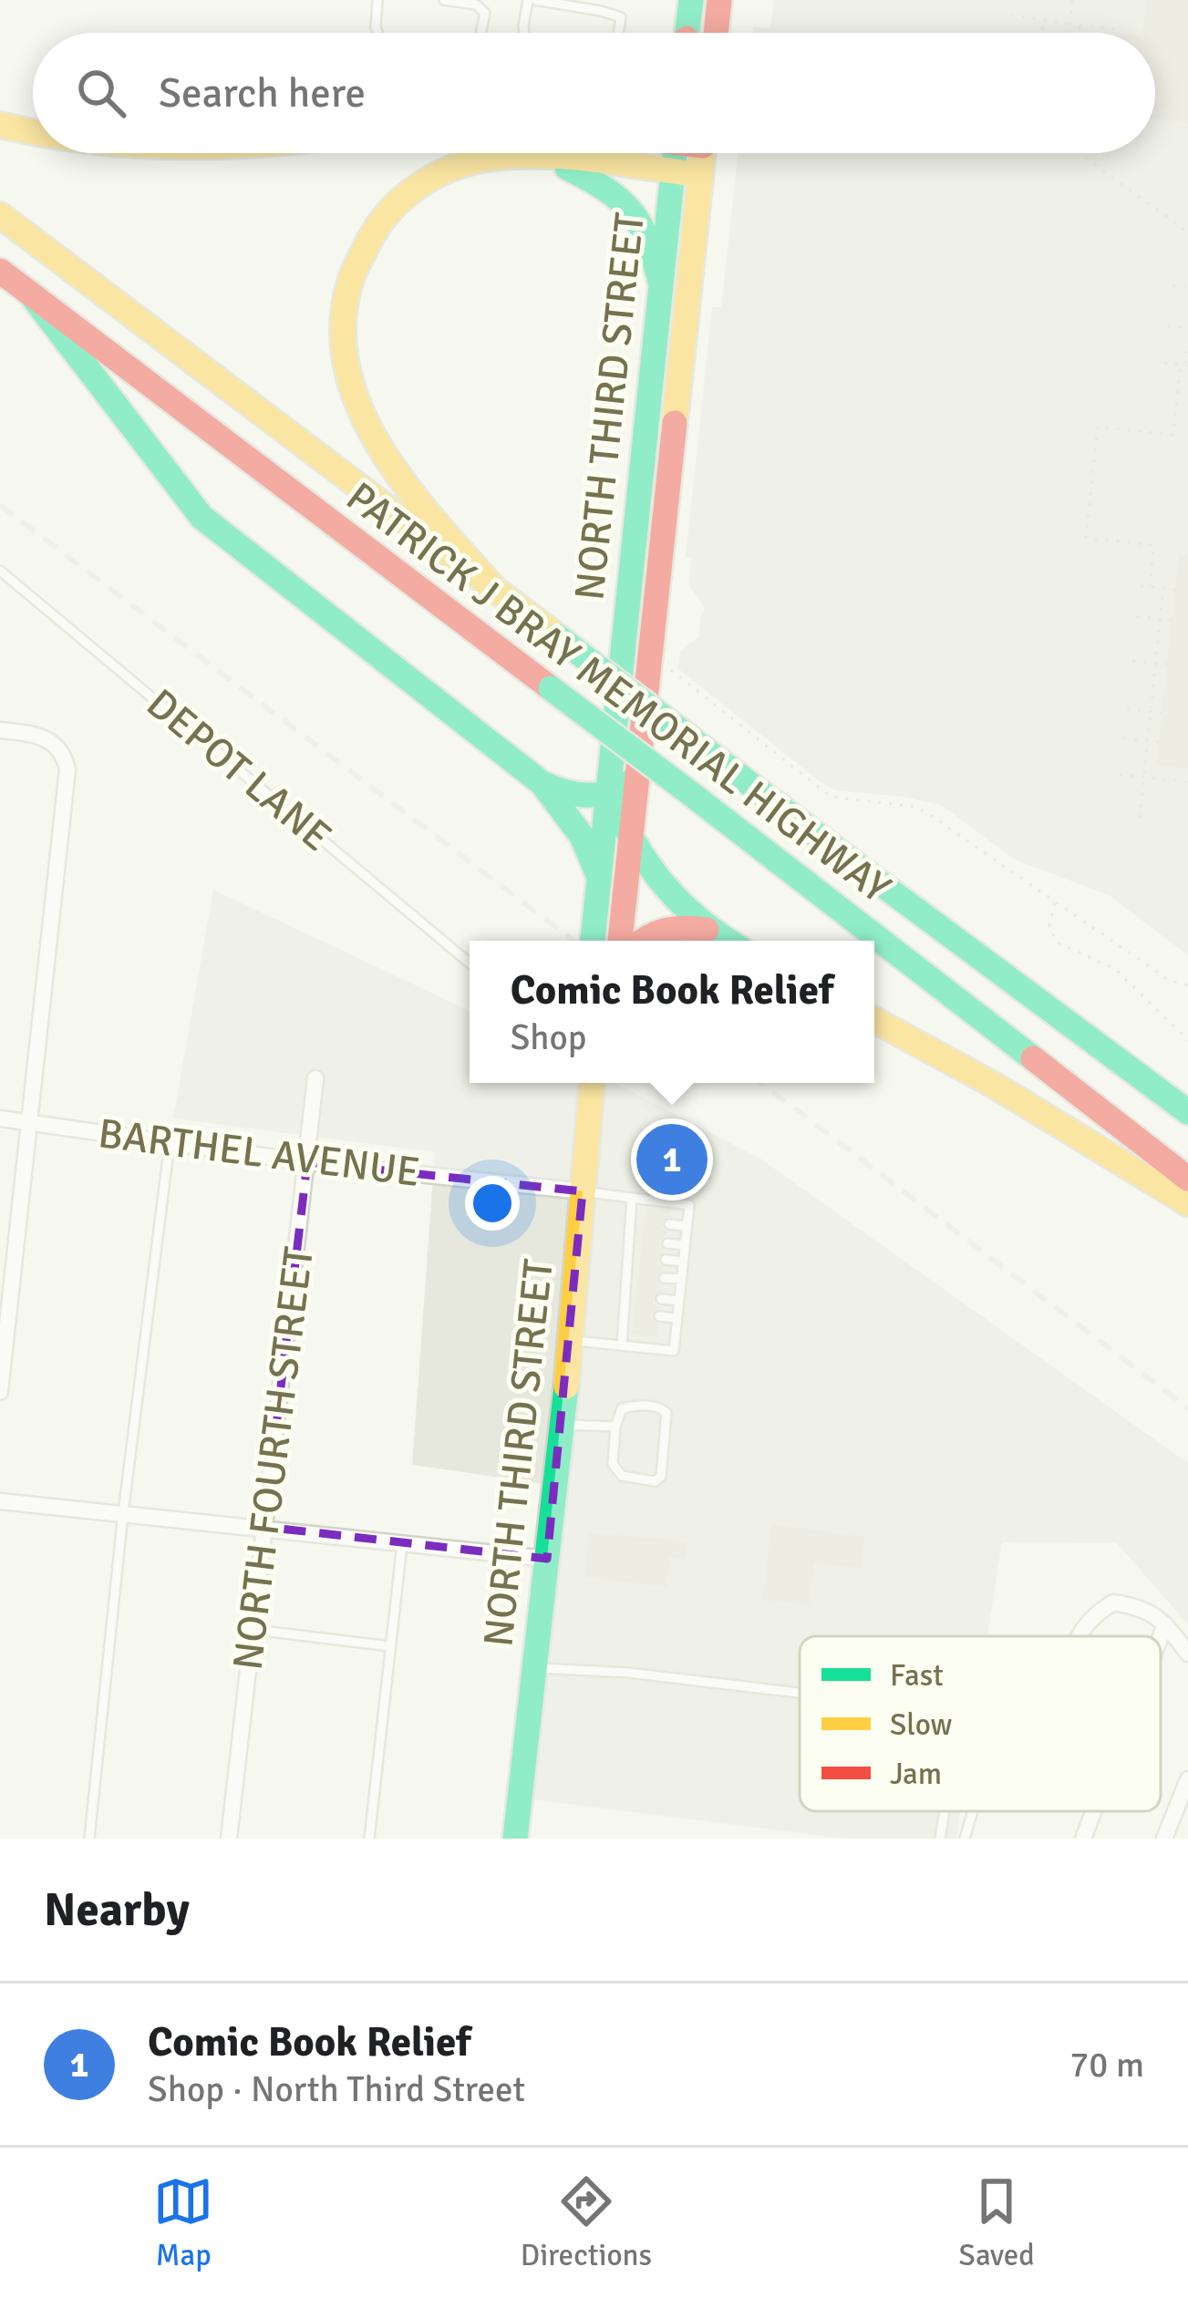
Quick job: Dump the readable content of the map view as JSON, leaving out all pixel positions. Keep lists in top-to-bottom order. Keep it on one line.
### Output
{"streets":{"main road":["NORTH THIRD STREET","PATRICK J BRAY MEMORIAL HIGHWAY"],"street":["BARTHEL AVENUE","NORTH FOURTH STREET"],"lane":["DEPOT LANE"]},"crossings":[["NORTH THIRD STREET","BARTHEL AVENUE"],["BARTHEL AVENUE","NORTH FOURTH STREET"]],"legend":["Fast","Slow","Jam"],"page":{"search":"Search here","popup":["Comic Book Relief","Shop"],"pins":"1","heading":"Nearby","list":[{"mark":"1","name":"Comic Book Relief","note":"Shop · North Third Street","value":"70 m"}],"nav":["Map","Directions","Saved"]}}
